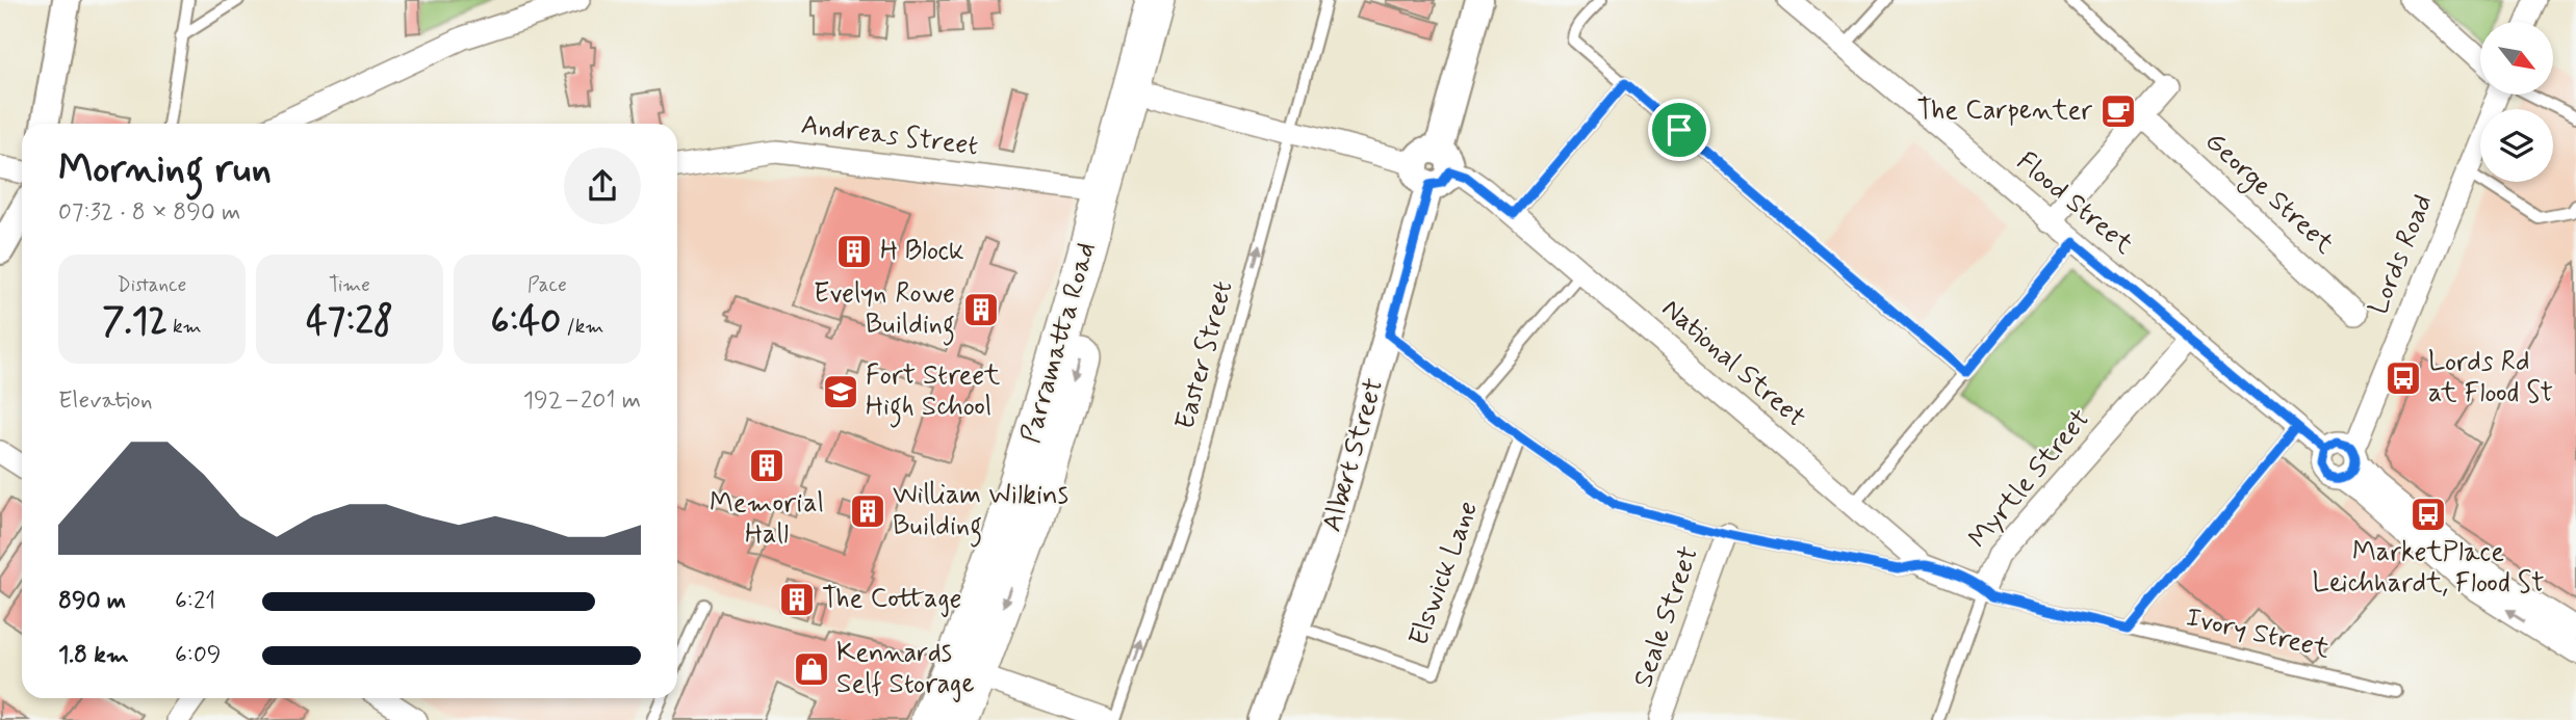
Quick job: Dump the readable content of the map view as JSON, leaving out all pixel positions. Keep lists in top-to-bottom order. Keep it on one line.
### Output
{"streets":{"highway":["Parramatta Road"],"street":["Andreas Street","George Street","Flood Street","Lords Road","National Street","Albert Street","Myrtle Street","Seale Street"],"lane":["Easter Street","Elswick Lane","Ivory Street"]},"crossings":[["Andreas Street","Parramatta Road"],["Flood Street","Lords Road"],["Flood Street","Myrtle Street"],["Parramatta Road","National Street"],["Easter Street","National Street"],["National Street","Albert Street"],["National Street","Myrtle Street"],["National Street","Ivory Street"],["Albert Street","Elswick Lane"],["Myrtle Street","Ivory Street"]],"one_way":["Easter Street"],"places":{"cafe":["The Carpenter"],"building":["H Block","Evelyn Rowe Building","Memorial Hall","William Wilkins Building","The Cottage"],"bus stop":["Lords Rd at Flood St","MarketPlace Leichhardt, Flood St"],"school or university":["Fort Street High School"],"shop":["Kennards Self Storage"]},"north":"bottom right","page":{"heading":["Morning run","07:32 · 8 × 890 m"],"stats":[["Distance","7.12 km"],["Time","47:28"],["Pace","6:40 /km"]],"chart":["Elevation","192–201 m"],"list":[{"name":"890 m","note":"6:21"},{"name":"1.8 km","note":"6:09"}]}}
